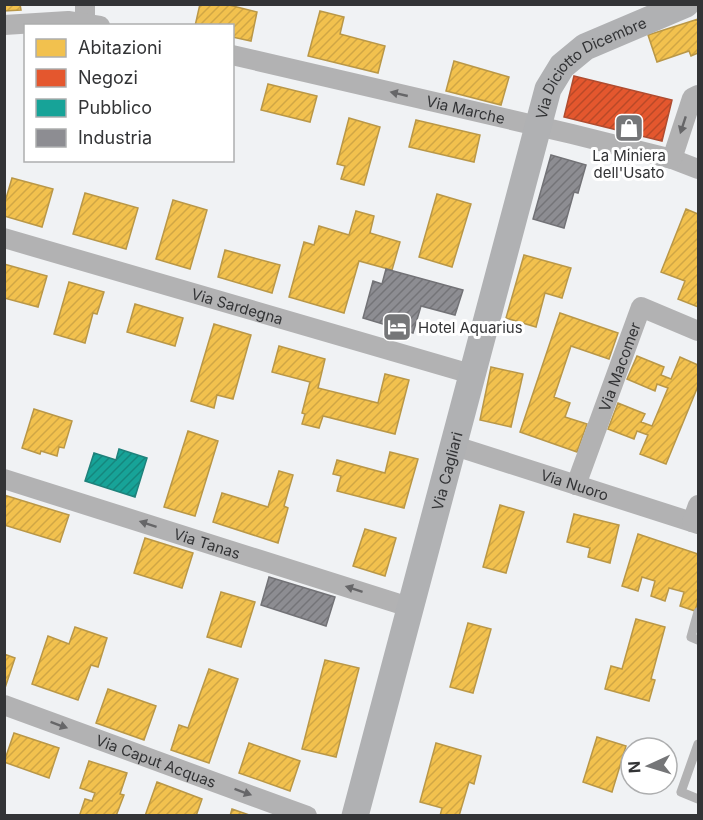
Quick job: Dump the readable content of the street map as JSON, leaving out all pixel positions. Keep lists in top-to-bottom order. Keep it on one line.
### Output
{"streets":{"street":["Via Diciotto Dicembre","Via Marche","Via Sardegna","Via Macomer","Via Cagliari","Via Nuoro","Via Tanas","Via Caput Acquas"]},"crossings":[["Via Diciotto Dicembre","Via Marche"],["Via Diciotto Dicembre","Via Cagliari"],["Via Marche","Via Cagliari"],["Via Sardegna","Via Cagliari"],["Via Macomer","Via Nuoro"],["Via Cagliari","Via Nuoro"],["Via Cagliari","Via Tanas"]],"one_way":["Via Marche","Via Tanas","Via Caput Acquas"],"places":{"shop":["La Miniera dell'Usato"],"hotel":["Hotel Aquarius"]},"legend":["Abitazioni","Negozi","Pubblico","Industria"],"north":"left"}
